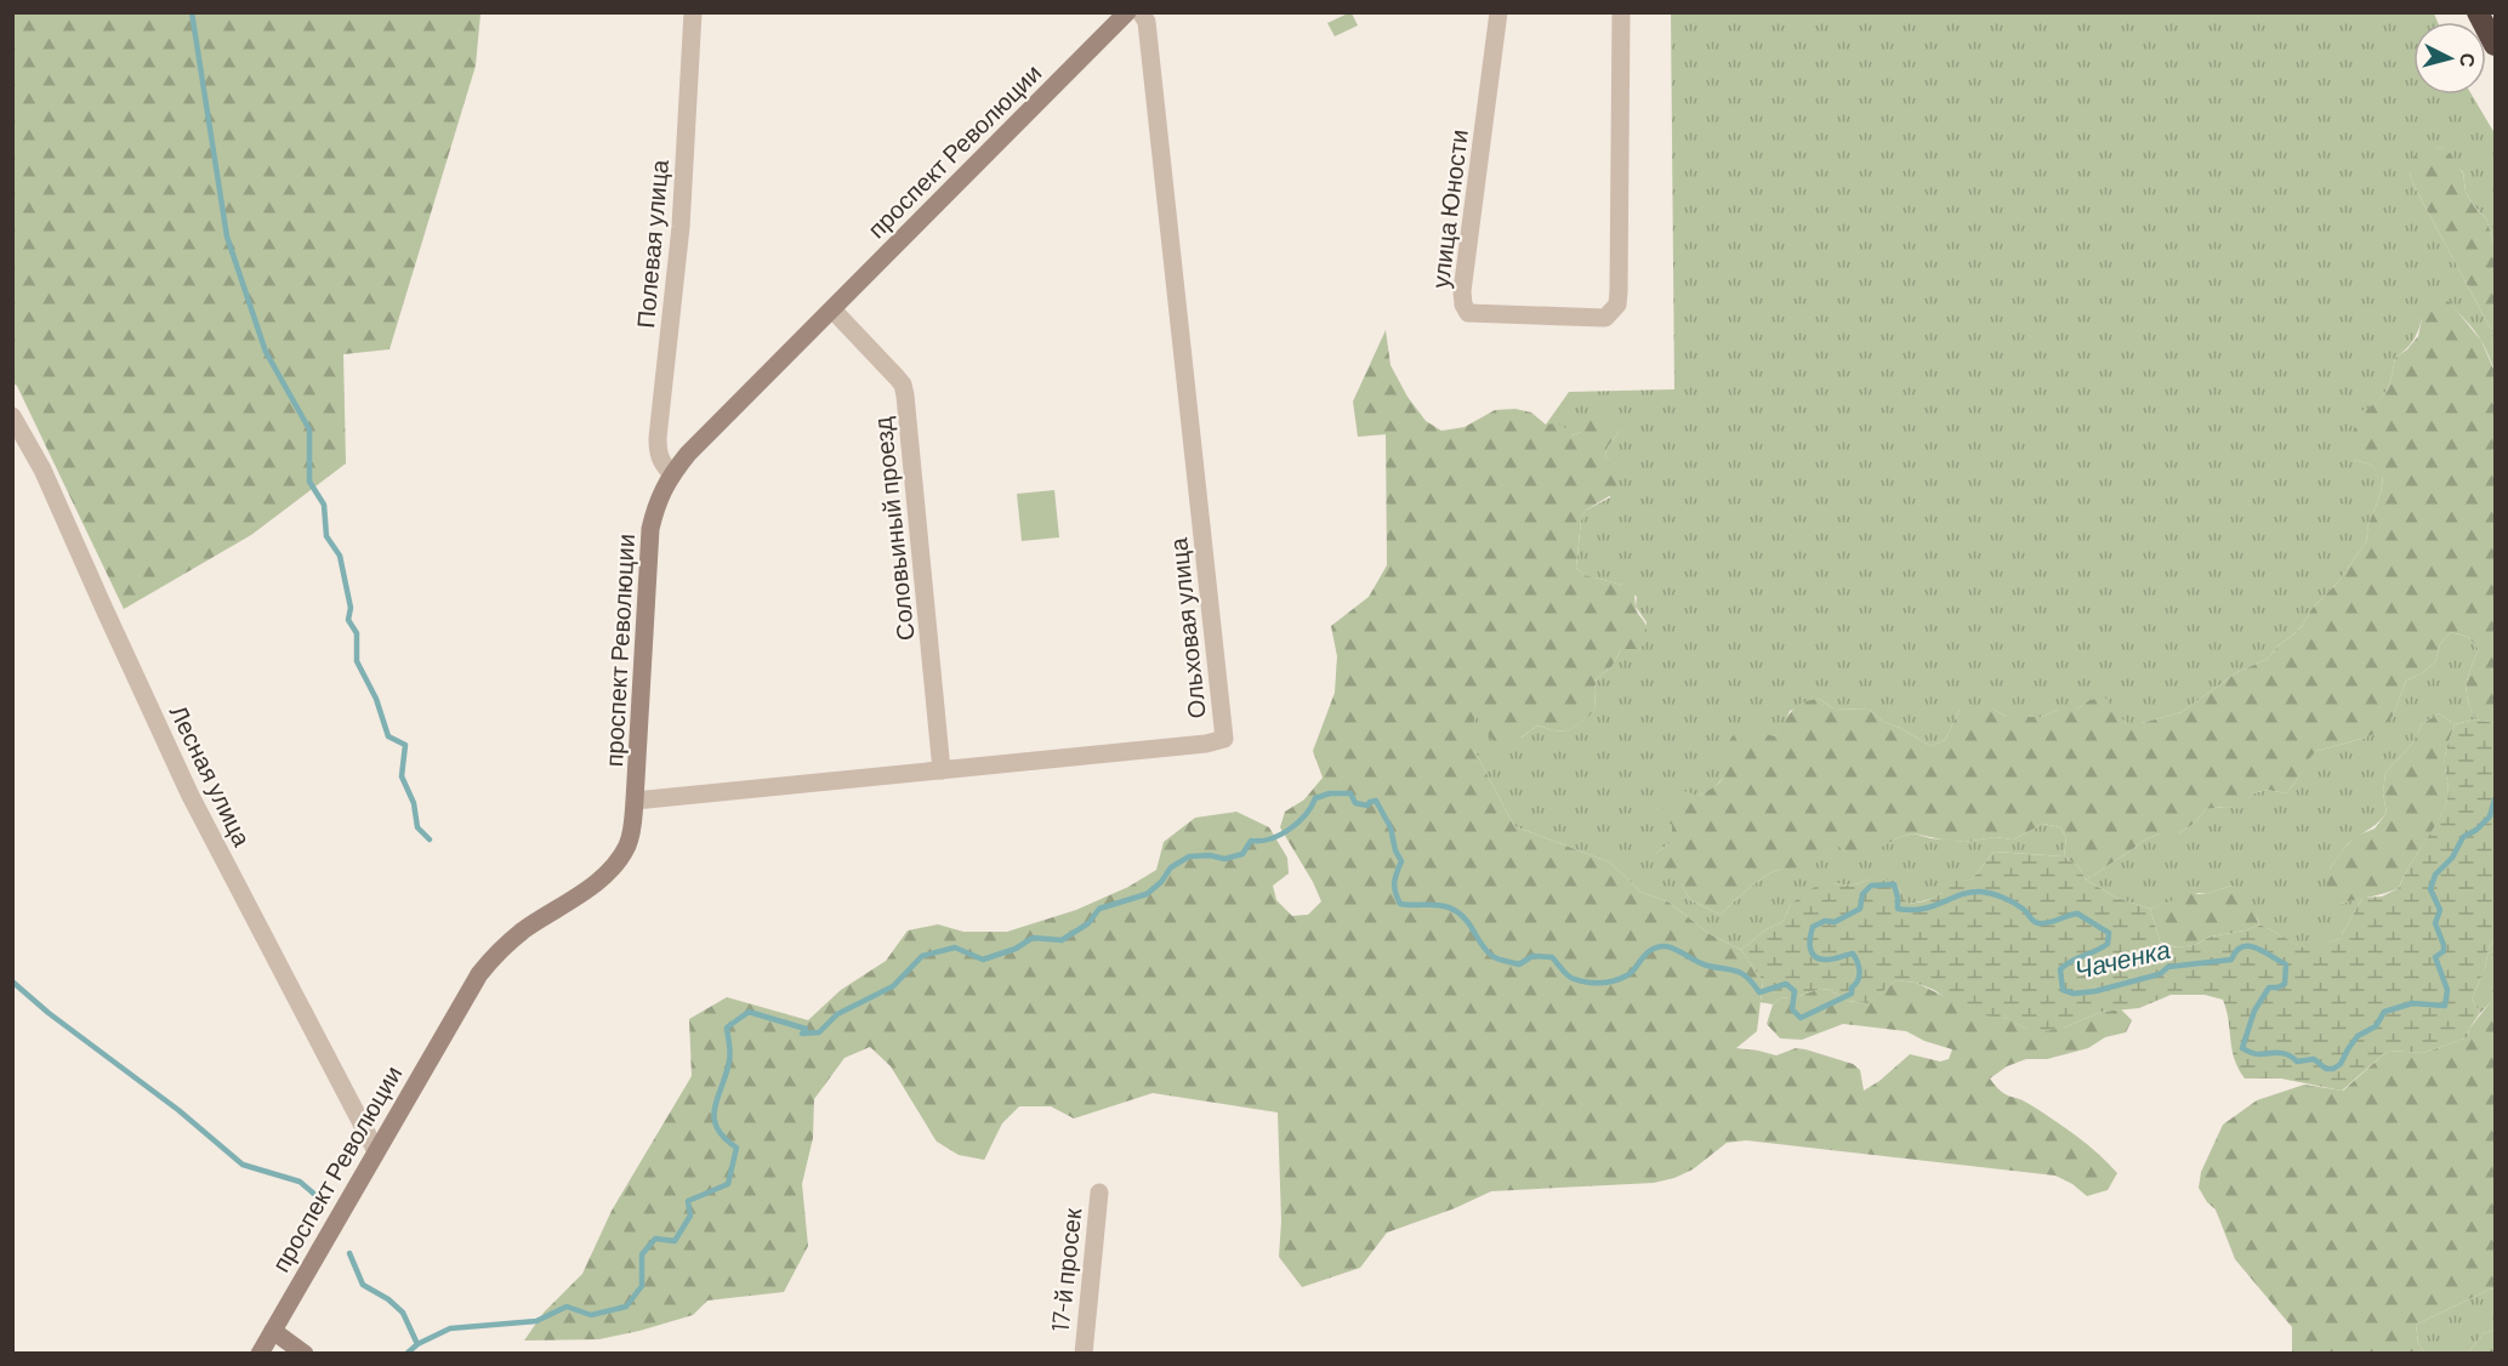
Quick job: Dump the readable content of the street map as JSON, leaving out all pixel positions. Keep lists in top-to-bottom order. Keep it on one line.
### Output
{"streets":{"street":["проспект Революции","улица Юности","Полевая улица","Соловьиный проезд","Ольховая улица","Лесная улица","17-й просек"]},"crossings":[["проспект Революции","Полевая улица"],["проспект Революции","Соловьиный проезд"],["проспект Революции","Ольховая улица"],["проспект Революции","Лесная улица"],["Соловьиный проезд","Ольховая улица"]],"water":["Чаченка"],"north":"right"}
